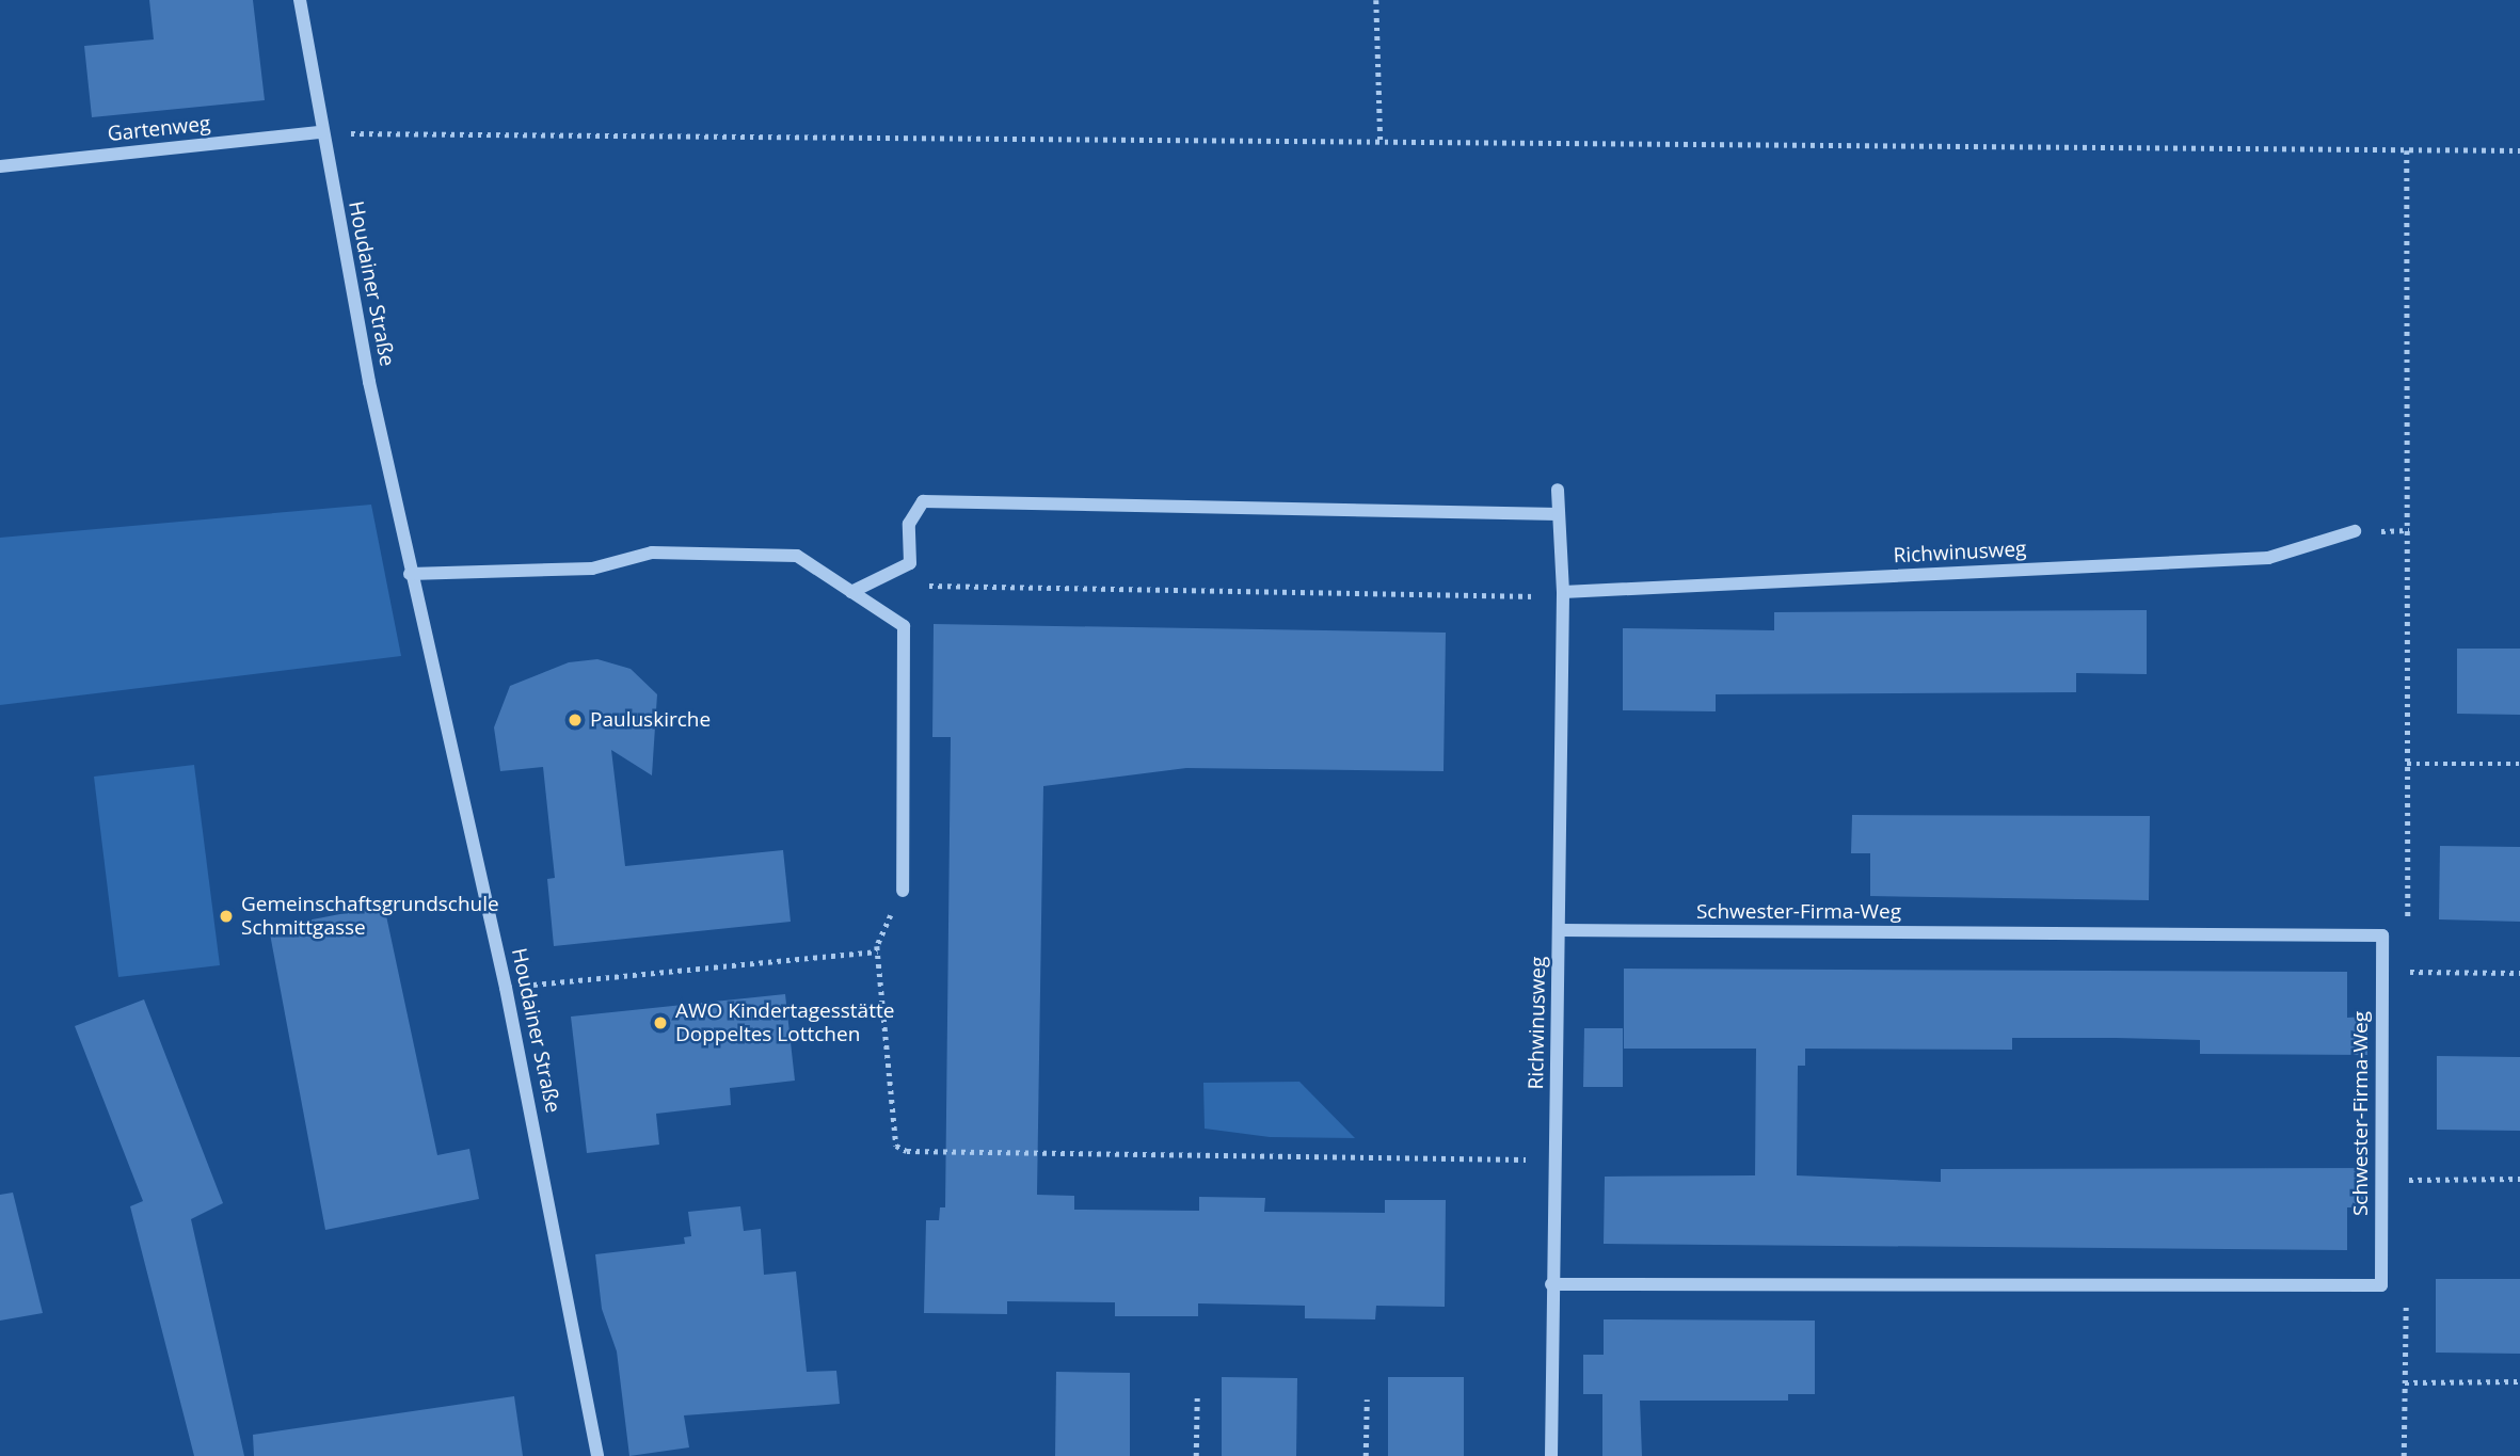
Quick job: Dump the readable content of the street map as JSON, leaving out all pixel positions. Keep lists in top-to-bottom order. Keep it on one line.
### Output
{"streets":{"street":["Gartenweg","Houdainer Straße","Richwinusweg","Schwester-Firma-Weg"]},"crossings":[["Gartenweg","Houdainer Straße"],["Richwinusweg","Schwester-Firma-Weg"]],"places":["Pauluskirche","Gemeinschaftsgrundschule Schmittgasse","AWO Kindertagesstätte Doppeltes Lottchen"]}
